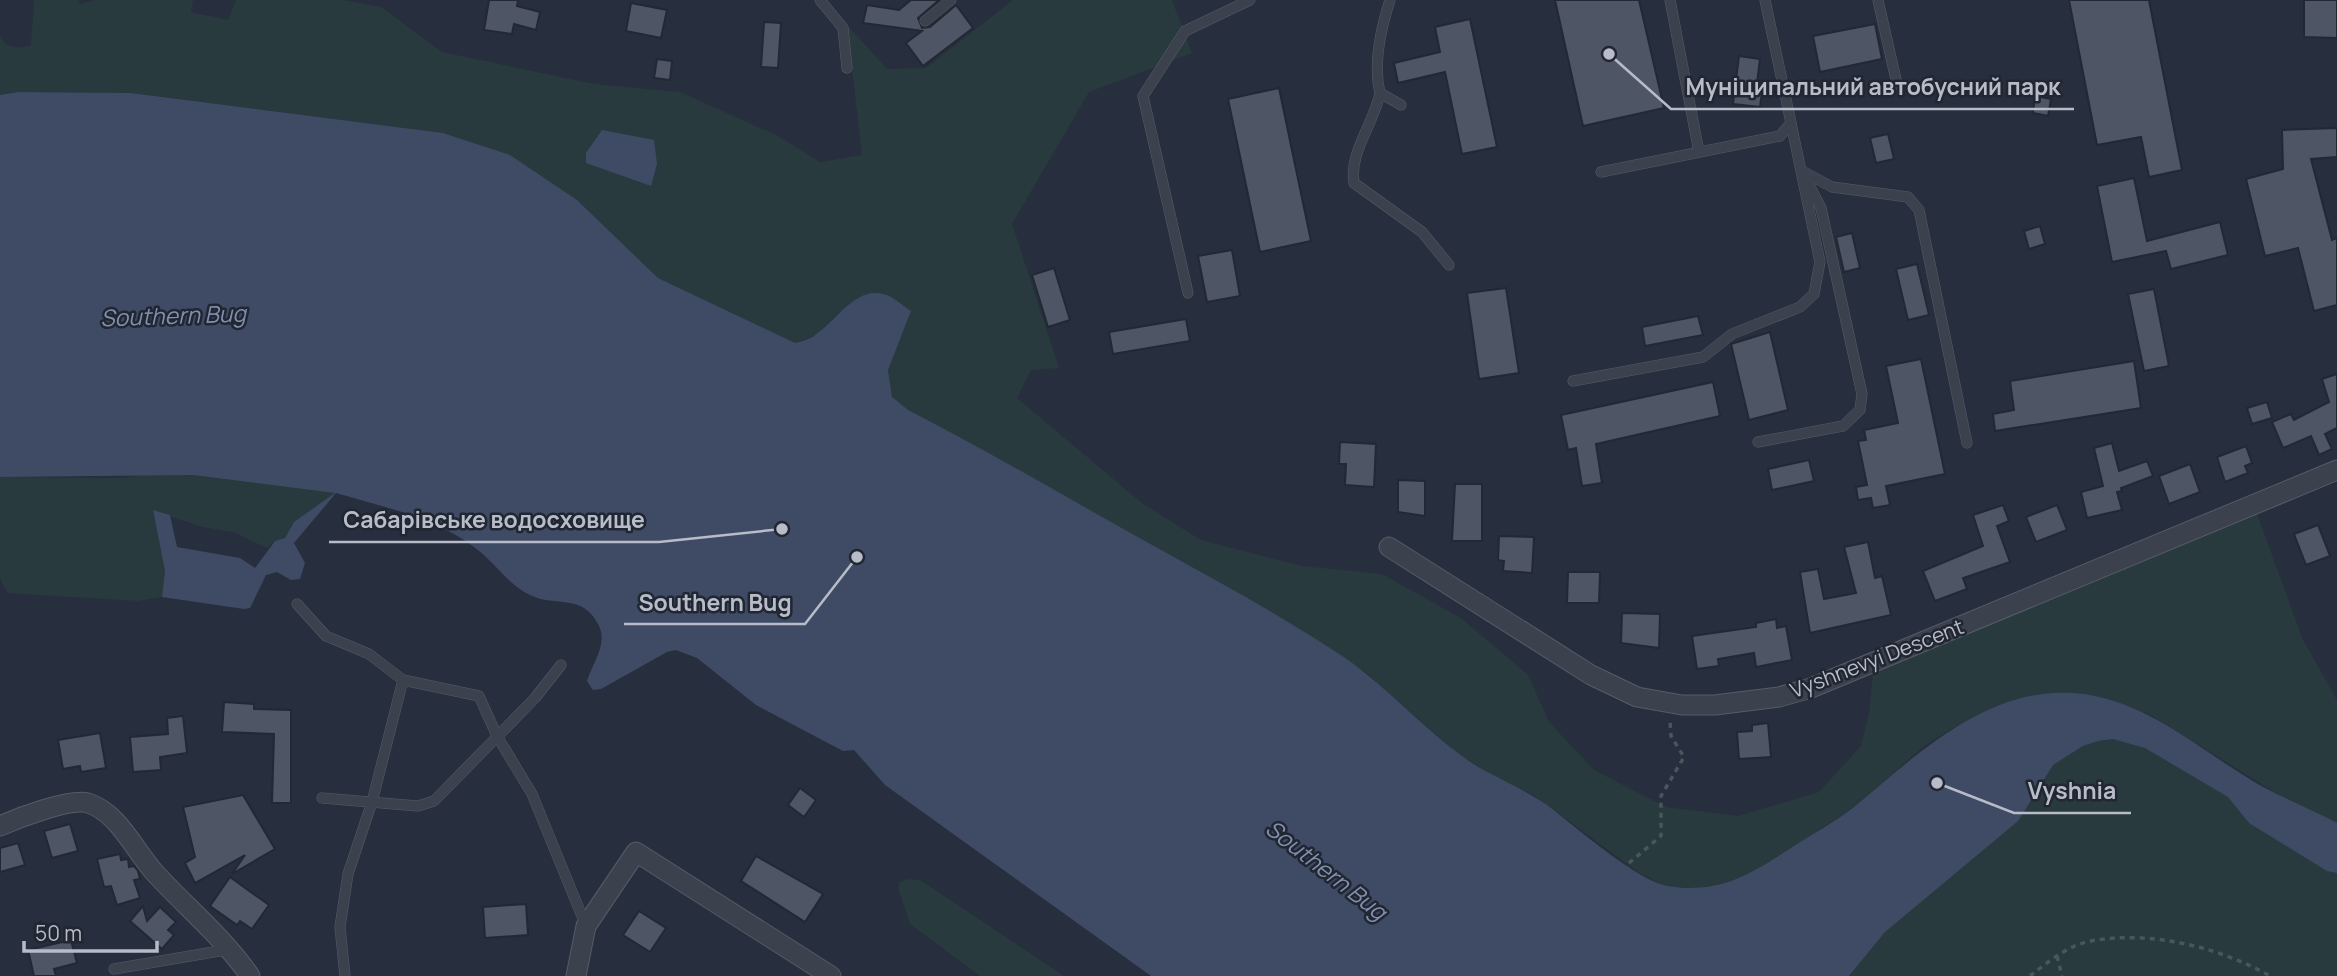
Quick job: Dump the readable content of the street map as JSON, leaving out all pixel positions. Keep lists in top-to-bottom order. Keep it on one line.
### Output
{"streets":{"street":["Vyshnevyi Descent"]},"water":["Southern Bug"],"places":["Муніципальний автобусний парк","Сабарівське водосховище","Southern Bug","Vyshnia"],"scale_bar":"50 m"}
